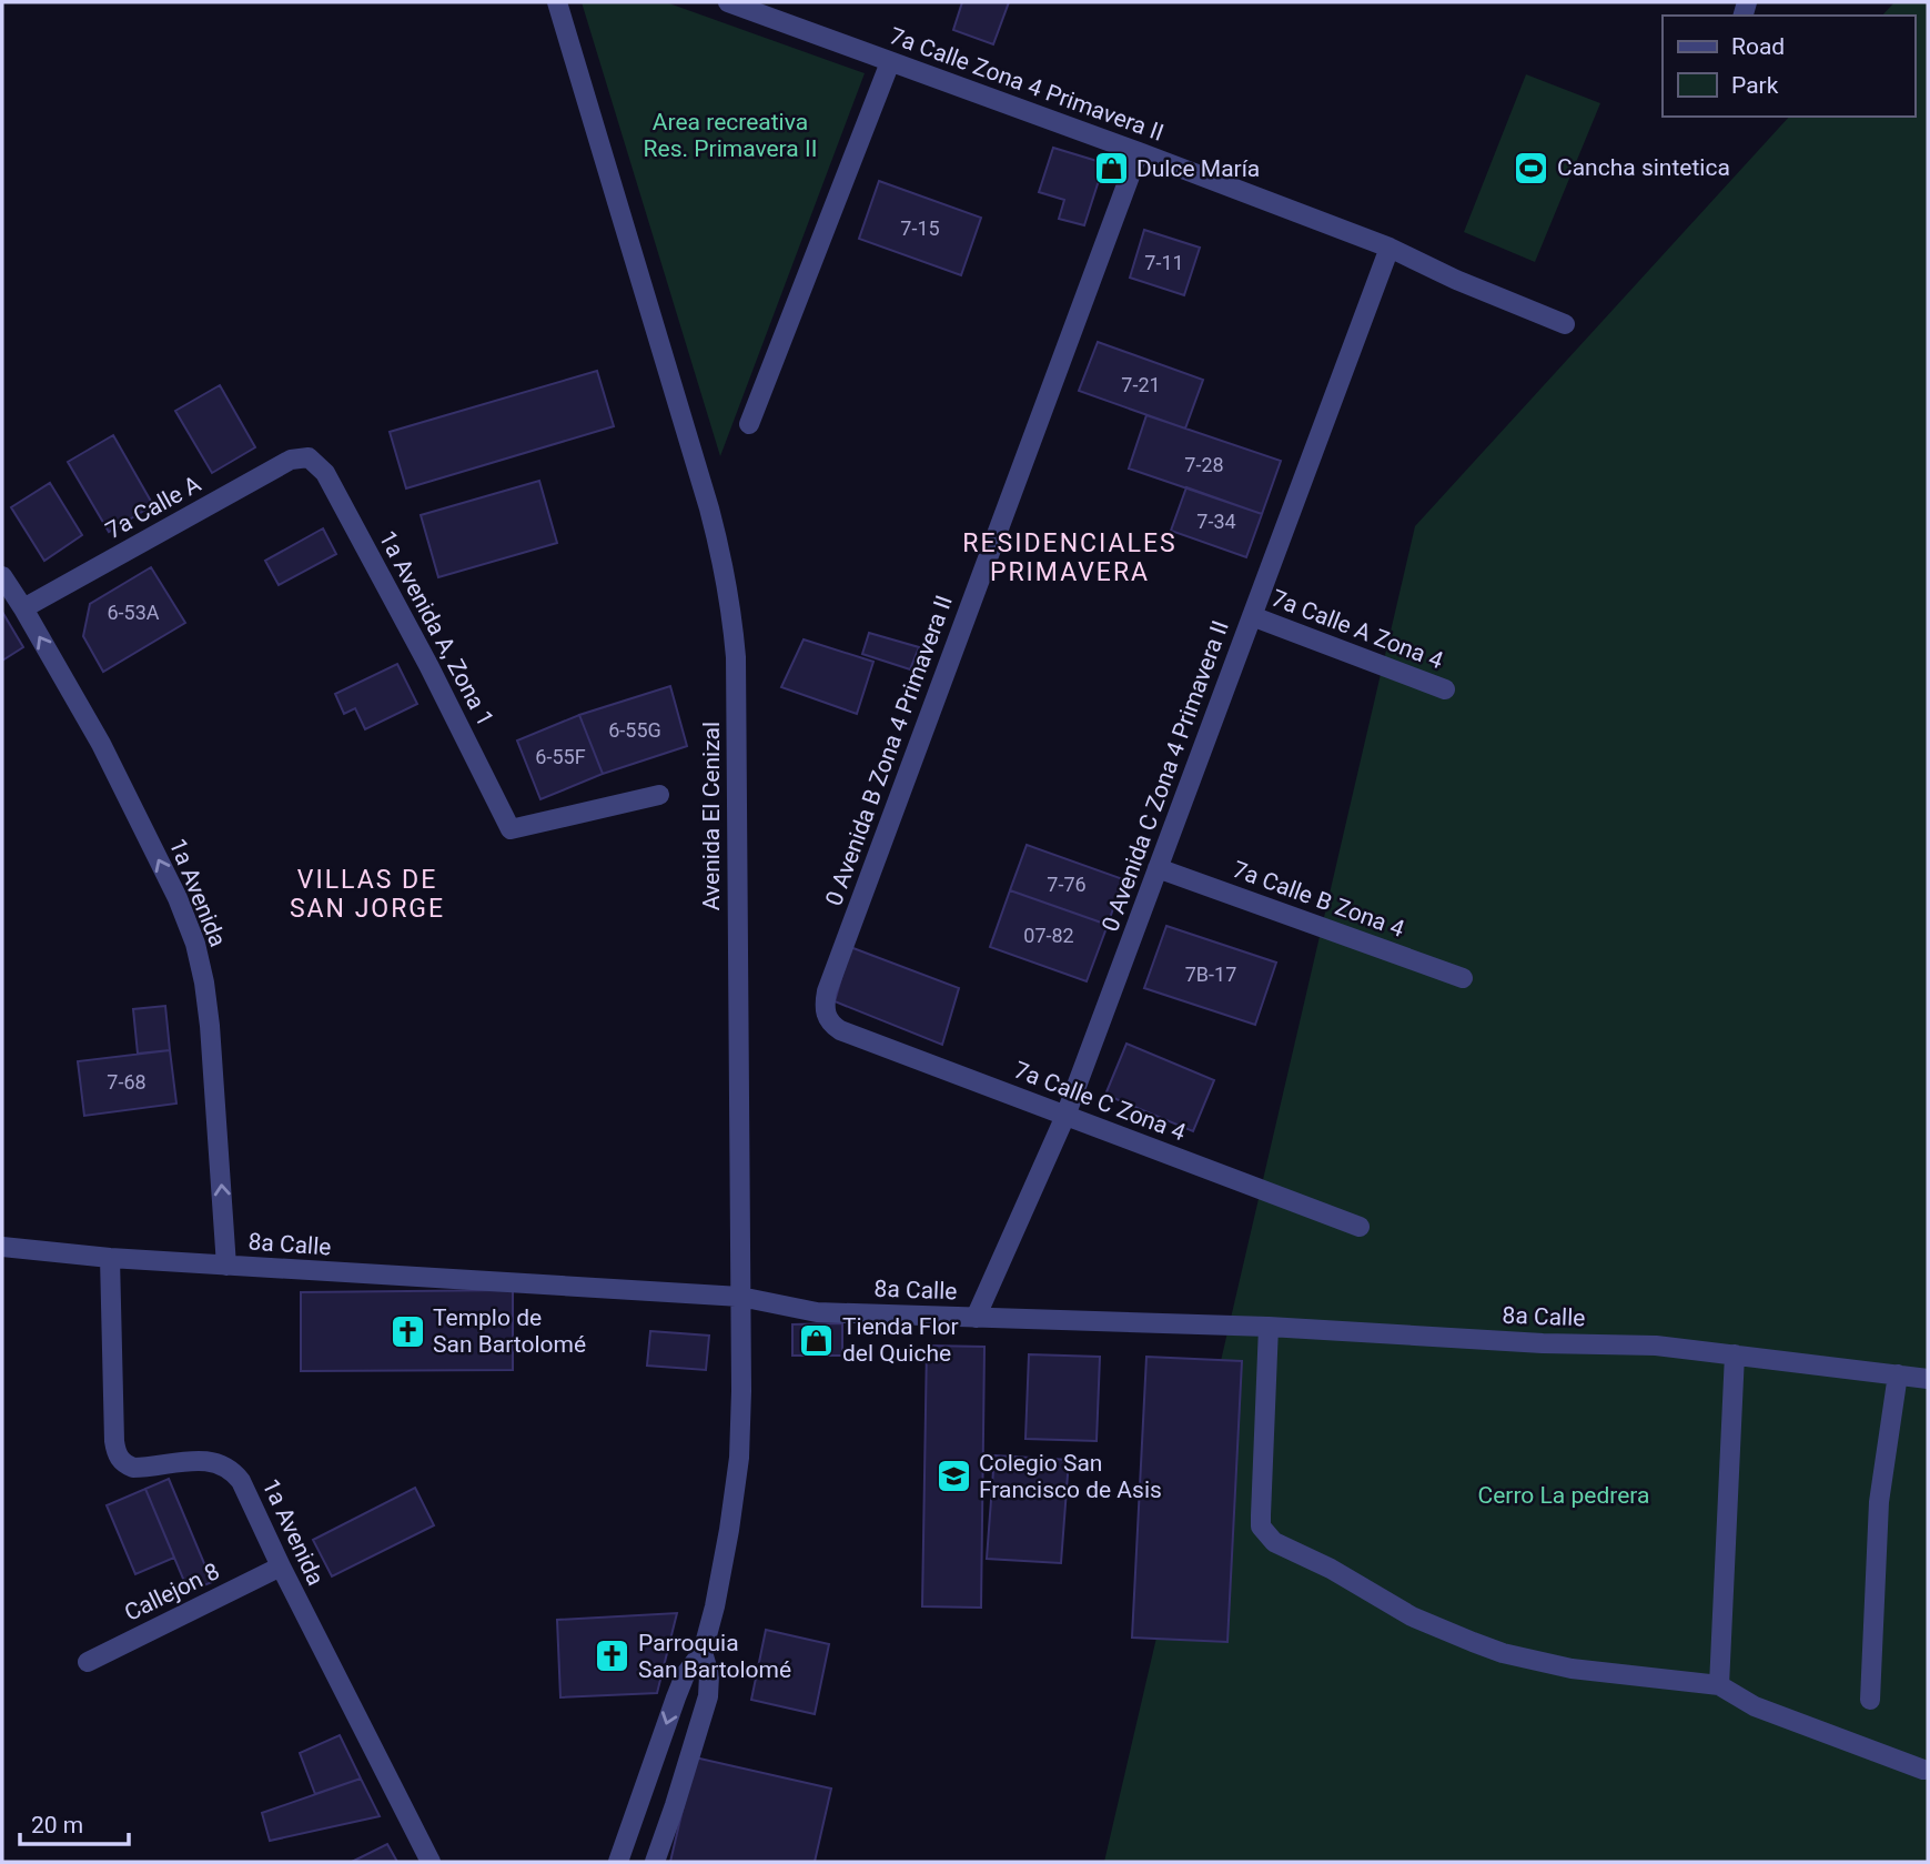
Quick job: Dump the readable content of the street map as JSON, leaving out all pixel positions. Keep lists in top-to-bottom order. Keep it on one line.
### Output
{"streets":{"street":["7a Calle Zona 4 Primavera II","7a Calle A","1a Avenida A, Zona 1","7a Calle A Zona 4","0 Avenida B Zona 4 Primavera II","0 Avenida C Zona 4 Primavera II","Avenida El Cenizal","1a Avenida","7a Calle B Zona 4","7a Calle C Zona 4","8a Calle","Callejon 8"]},"crossings":[["7a Calle Zona 4 Primavera II","0 Avenida B Zona 4 Primavera II"],["7a Calle Zona 4 Primavera II","0 Avenida C Zona 4 Primavera II"],["7a Calle A","1a Avenida A, Zona 1"],["7a Calle A","1a Avenida"],["7a Calle A Zona 4","0 Avenida C Zona 4 Primavera II"],["0 Avenida B Zona 4 Primavera II","7a Calle C Zona 4"],["0 Avenida C Zona 4 Primavera II","7a Calle B Zona 4"],["0 Avenida C Zona 4 Primavera II","7a Calle C Zona 4"],["0 Avenida C Zona 4 Primavera II","8a Calle"],["Avenida El Cenizal","8a Calle"],["1a Avenida","8a Calle"],["1a Avenida","Callejon 8"]],"one_way":["1a Avenida"],"districts":["RESIDENCIALES PRIMAVERA","VILLAS DE SAN JORGE"],"parks":["Area recreativa Res. Primavera II","Cerro La pedrera"],"places":{"sports":["Cancha sintetica"],"shop":["Dulce María","Tienda Flor del Quiche"],"church":["Templo de San Bartolomé","Parroquia San Bartolomé"],"school or university":["Colegio San Francisco de Asis"]},"house_numbers":["7-15","7-11","7-21","7-28","7-34","6-53A","6-55G","6-55F","7-76","07-82","7B-17","7-68"],"legend":["Road","Park"],"scale_bar":"20 m"}
